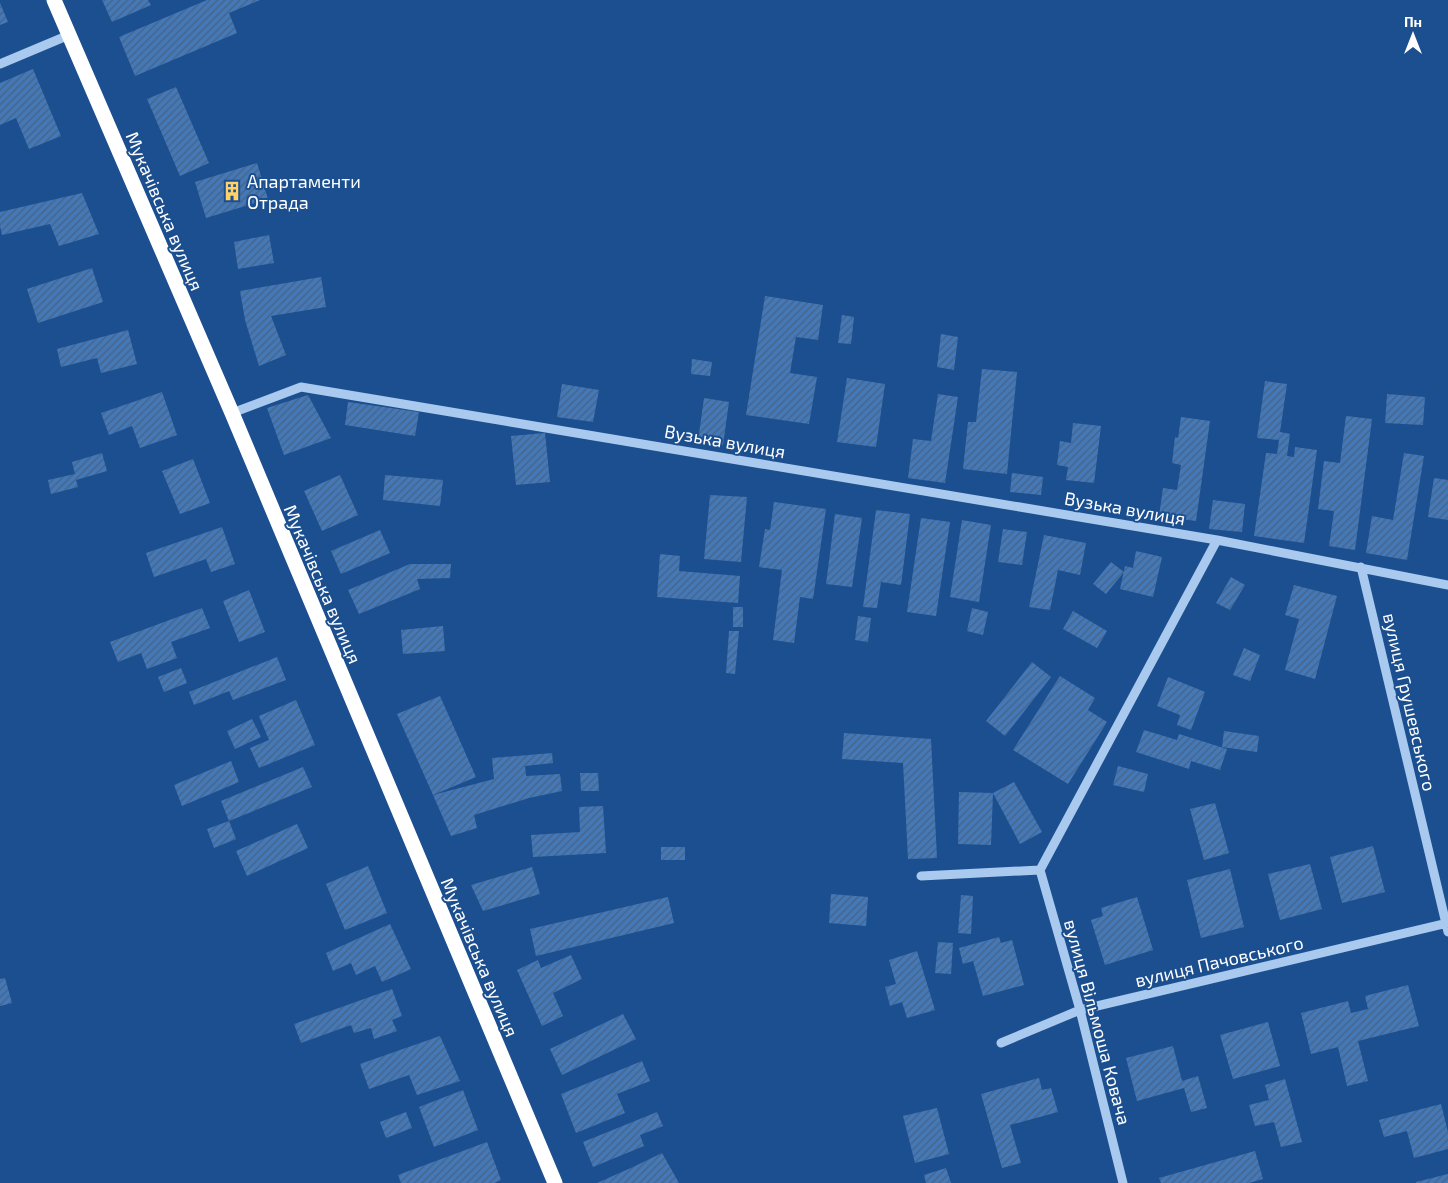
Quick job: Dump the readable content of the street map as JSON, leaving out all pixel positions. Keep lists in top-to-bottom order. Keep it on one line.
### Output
{"streets":{"highway":["Мукачівська вулиця"],"street":["Вузька вулиця","вулиця Грушевського","вулиця Пачовського","вулиця Вільмоша Ковача"]},"crossings":[["Мукачівська вулиця","Вузька вулиця"],["Вузька вулиця","вулиця Грушевського"],["вулиця Грушевського","вулиця Пачовського"],["вулиця Пачовського","вулиця Вільмоша Ковача"]],"places":{"building":["Апартаменти Отрада"]},"north":"top"}
